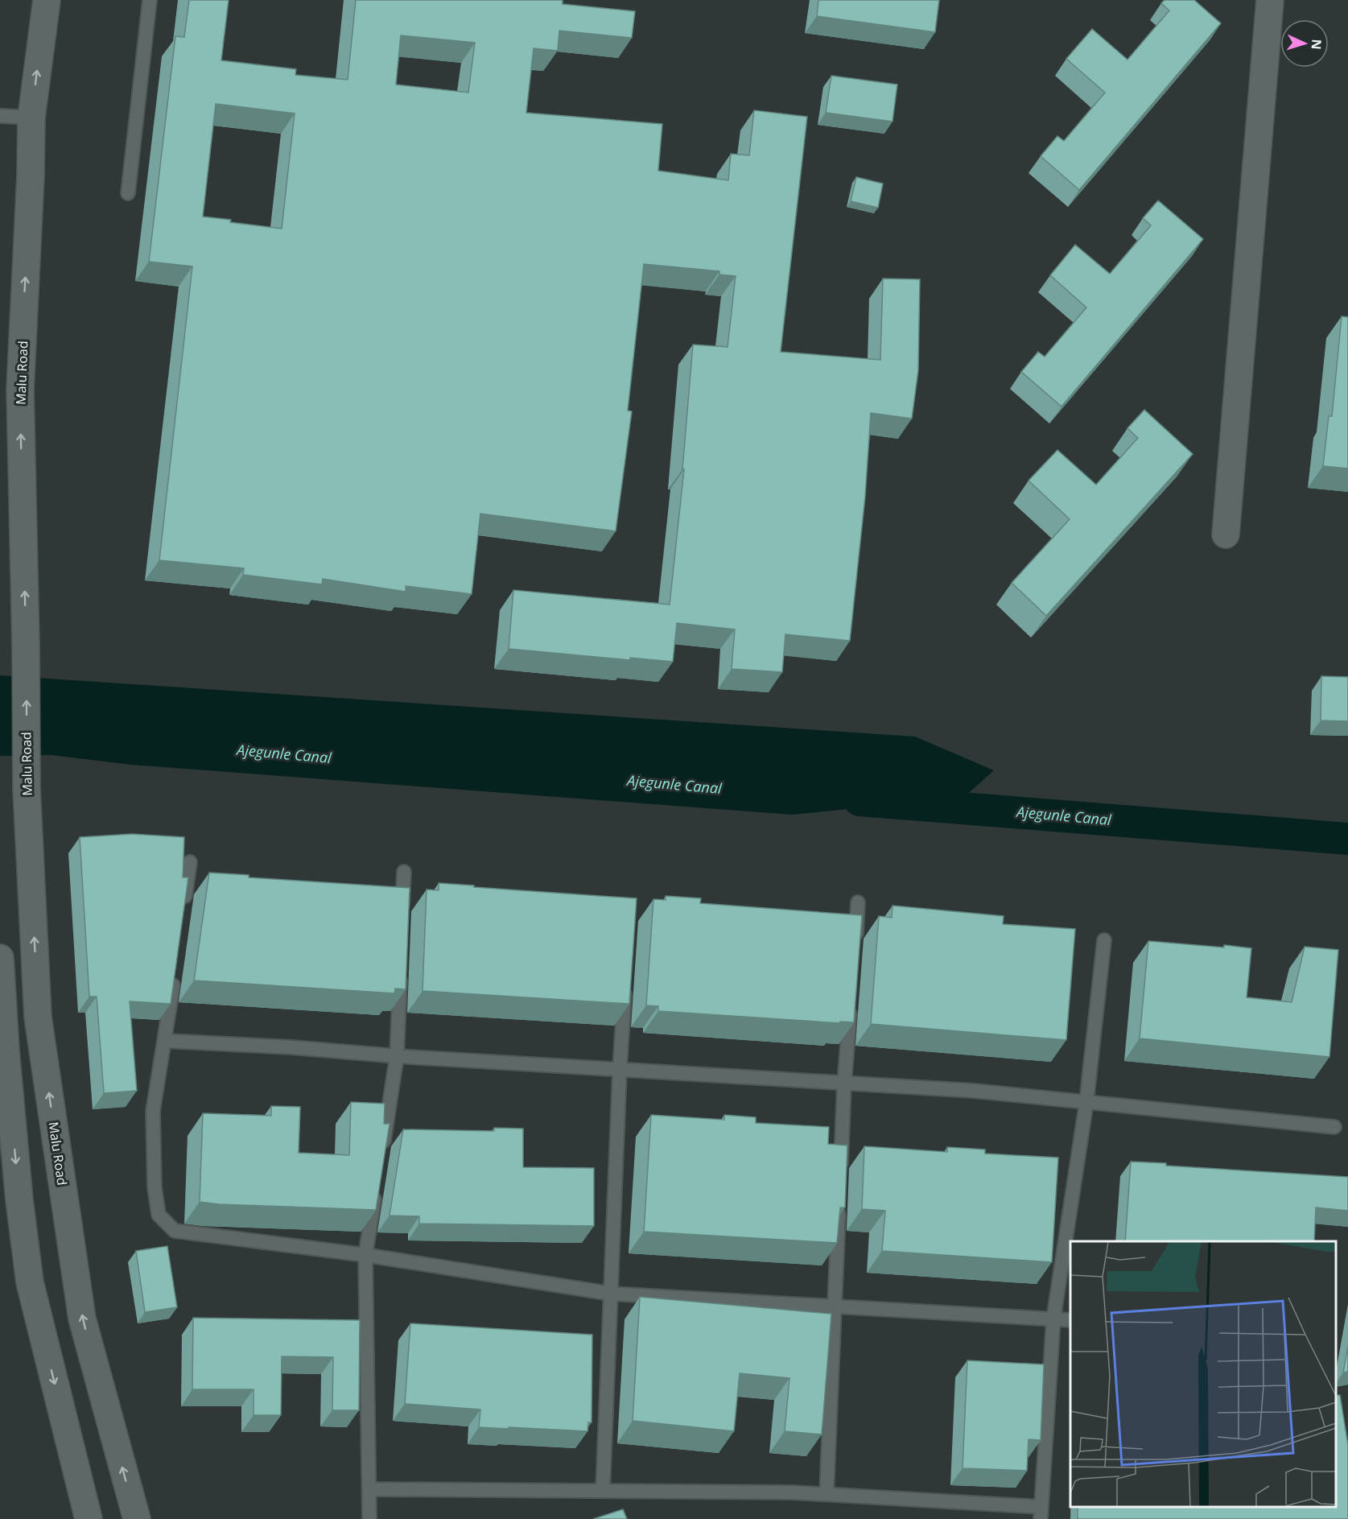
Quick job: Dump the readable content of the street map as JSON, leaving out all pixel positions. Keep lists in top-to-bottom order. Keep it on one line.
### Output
{"streets":{"main road":["Malu Road"]},"water":["Ajegunle Canal"],"north":"right"}
